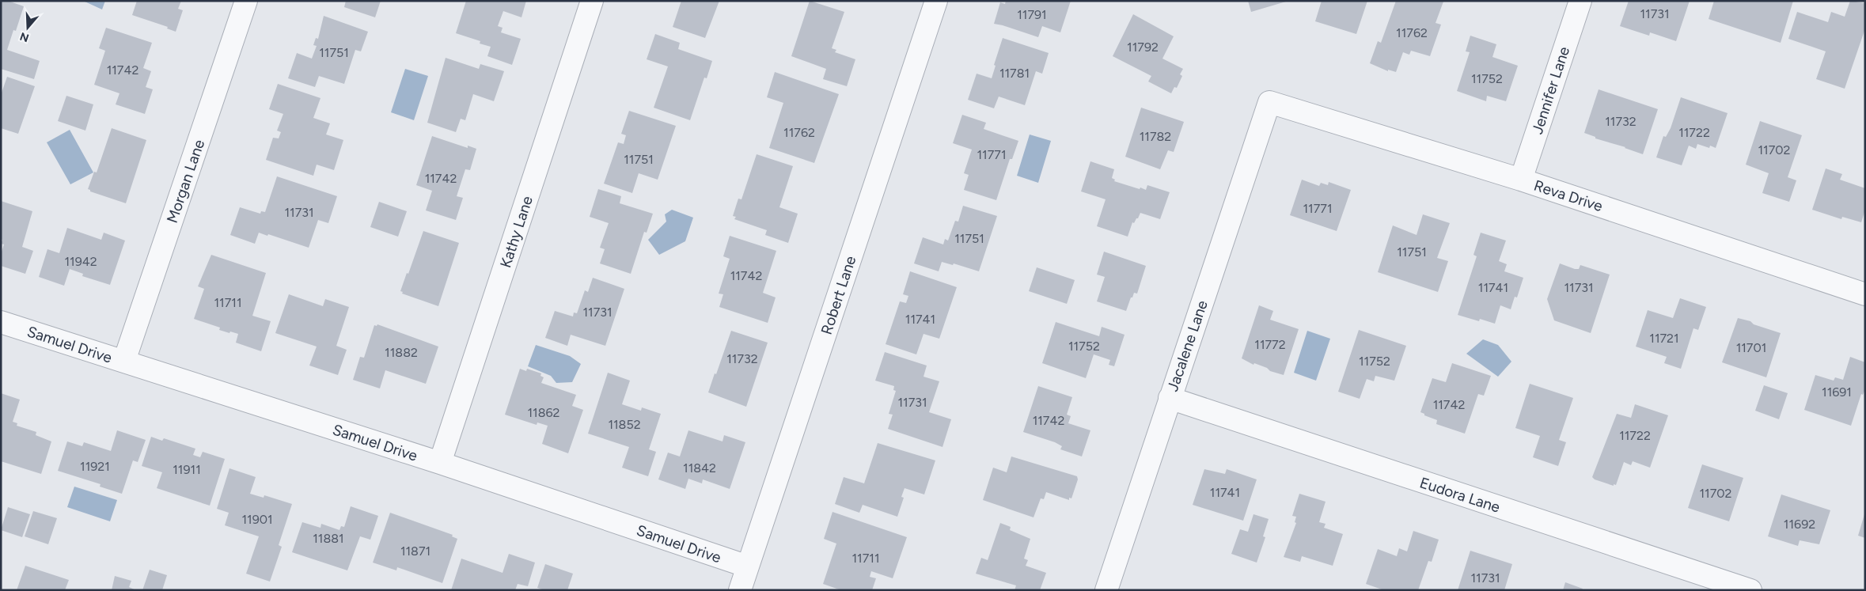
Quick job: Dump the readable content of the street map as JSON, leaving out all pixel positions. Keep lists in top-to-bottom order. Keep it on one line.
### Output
{"streets":{"street":["Jennifer Lane","Morgan Lane","Reva Drive","Kathy Lane","Robert Lane","Samuel Drive","Jacalene Lane","Eudora Lane"]},"crossings":[["Jennifer Lane","Reva Drive"],["Morgan Lane","Samuel Drive"],["Reva Drive","Jacalene Lane"],["Kathy Lane","Samuel Drive"],["Robert Lane","Samuel Drive"],["Jacalene Lane","Eudora Lane"]],"house_numbers":["11731","11791","11762","11792","11751","11742","11781","11752","11732","11762","11722","11782","11702","11771","11751","11742","11771","11731","11751","11751","11942","11742","11741","11731","11711","11731","11741","11721","11772","11752","11701","11882","11732","11752","11691","11731","11742","11862","11742","11852","11722","11921","11842","11911","11741","11702","11901","11692","11881","11871","11711","11731"],"north":"bottom"}
